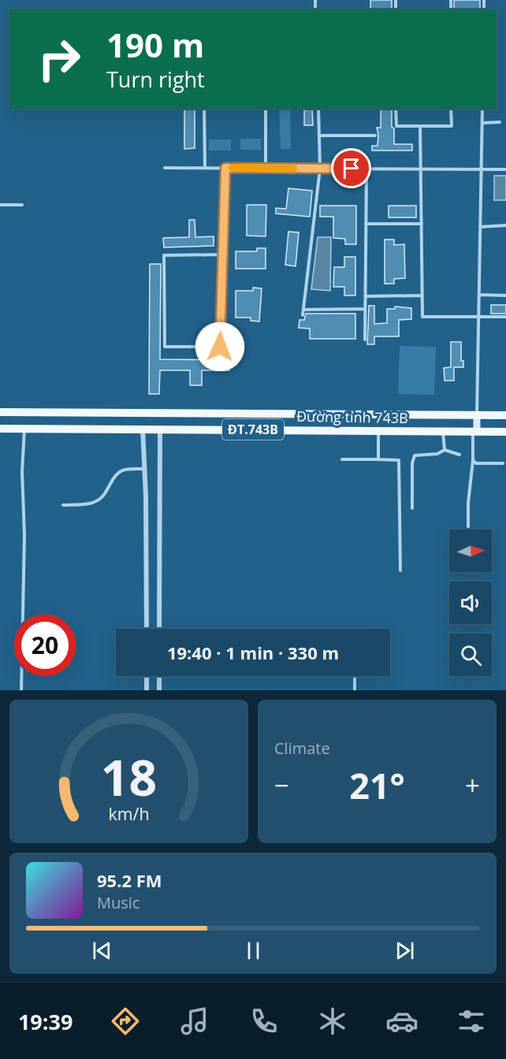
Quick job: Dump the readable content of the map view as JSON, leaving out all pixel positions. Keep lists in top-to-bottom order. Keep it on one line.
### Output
{"streets":{"main road":["Đường tỉnh 743B","ĐT.743B"]},"north":"right","page":{"turn":["190 m","Turn right"],"limit":"20","trip":"19:40 · 1 min · 330 m","tile":"Climate","heat":["−","21°","+"],"song":["95.2 FM","Music"],"tabs":"19:39","gauge":["18","km/h"]}}
